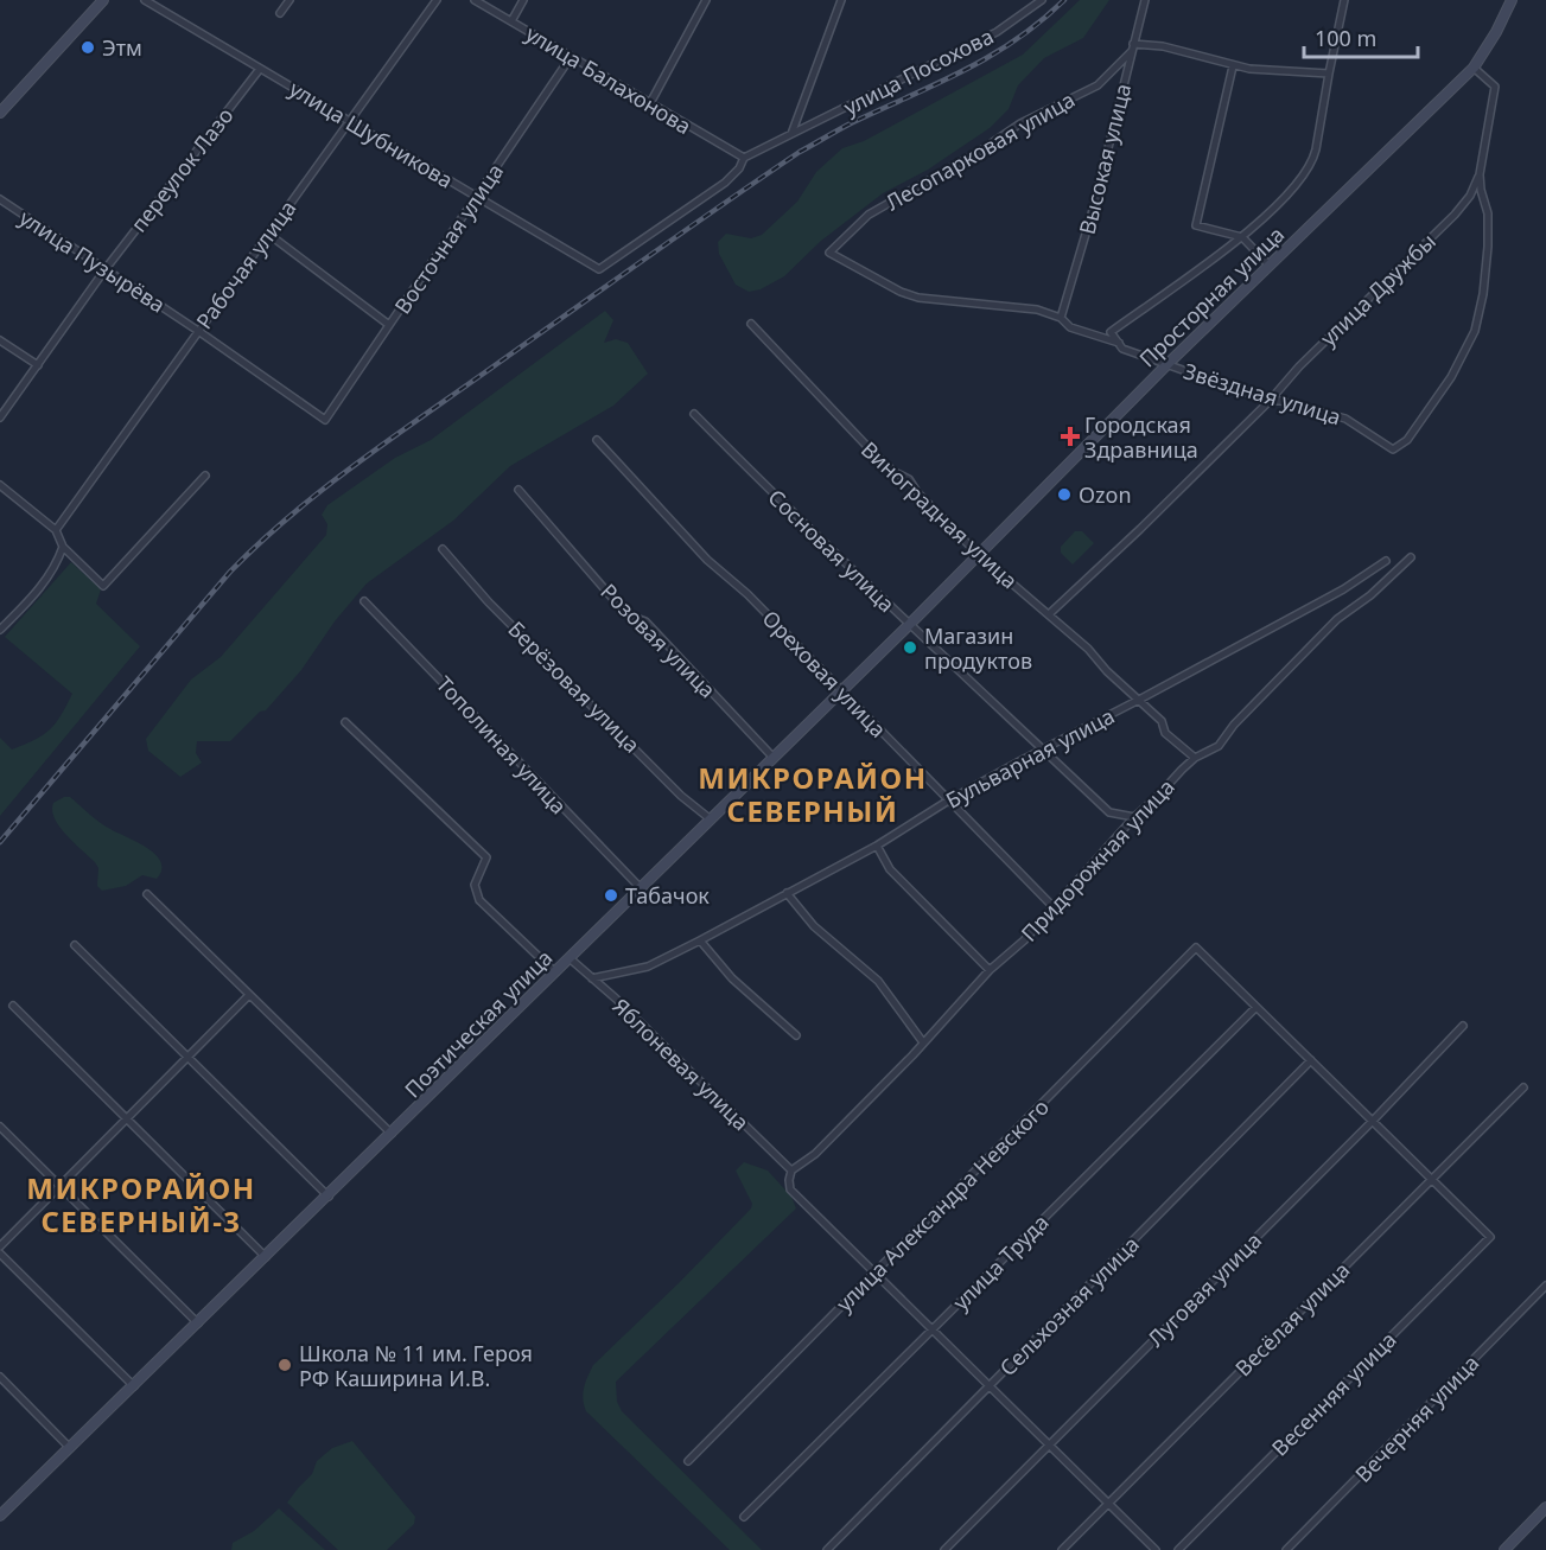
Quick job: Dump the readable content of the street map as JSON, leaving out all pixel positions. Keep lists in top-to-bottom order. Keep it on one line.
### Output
{"streets":{"street":["улица Посохова","улица Балахонова","улица Шубникова","Лесопарковая улица","Высокая улица","переулок Лазо","Восточная улица","улица Пузырёва","Рабочая улица","улица Дружбы","Просторная улица","Звёздная улица","Виноградная улица","Сосновая улица","Розовая улица","Ореховая улица","Берёзовая улица","Тополиная улица","Бульварная улица","Придорожная улица","Поэтическая улица","Яблоневая улица","улица Александра Невского","улица Труда","Луговая улица","Сельхозная улица","Весёлая улица","Весенняя улица","Вечерняя улица"]},"crossings":[["улица Посохова","улица Балахонова"],["улица Посохова","улица Шубникова"],["улица Балахонова","улица Шубникова"],["улица Балахонова","Восточная улица"],["улица Шубникова","переулок Лазо"],["улица Шубникова","Восточная улица"],["улица Шубникова","Рабочая улица"],["Лесопарковая улица","Высокая улица"],["Лесопарковая улица","Звёздная улица"],["Высокая улица","Звёздная улица"],["переулок Лазо","улица Пузырёва"],["Восточная улица","улица Пузырёва"],["улица Пузырёва","Рабочая улица"],["улица Дружбы","Звёздная улица"],["улица Дружбы","Виноградная улица"],["Просторная улица","Звёздная улица"],["Просторная улица","Виноградная улица"],["Просторная улица","Поэтическая улица"],["Виноградная улица","Бульварная улица"],["Виноградная улица","Придорожная улица"],["Виноградная улица","Поэтическая улица"],["Сосновая улица","Бульварная улица"],["Сосновая улица","Придорожная улица"],["Сосновая улица","Поэтическая улица"],["Розовая улица","Поэтическая улица"],["Ореховая улица","Бульварная улица"],["Ореховая улица","Придорожная улица"],["Ореховая улица","Поэтическая улица"],["Берёзовая улица","Поэтическая улица"],["Тополиная улица","Поэтическая улица"],["Бульварная улица","Яблоневая улица"],["Придорожная улица","Яблоневая улица"],["Поэтическая улица","Яблоневая улица"],["улица Александра Невского","улица Труда"],["Весёлая улица","Весенняя улица"]],"districts":["МИКРОРАЙОН СЕВЕРНЫЙ","МИКРОРАЙОН СЕВЕРНЫЙ-3"],"places":{"other":["Этм","Ozon","Магазин продуктов","Табачок","Школа № 11 им. Героя РФ Каширина И.В."],"health":["Городская Здравница"]},"scale_bar":"100 m"}
